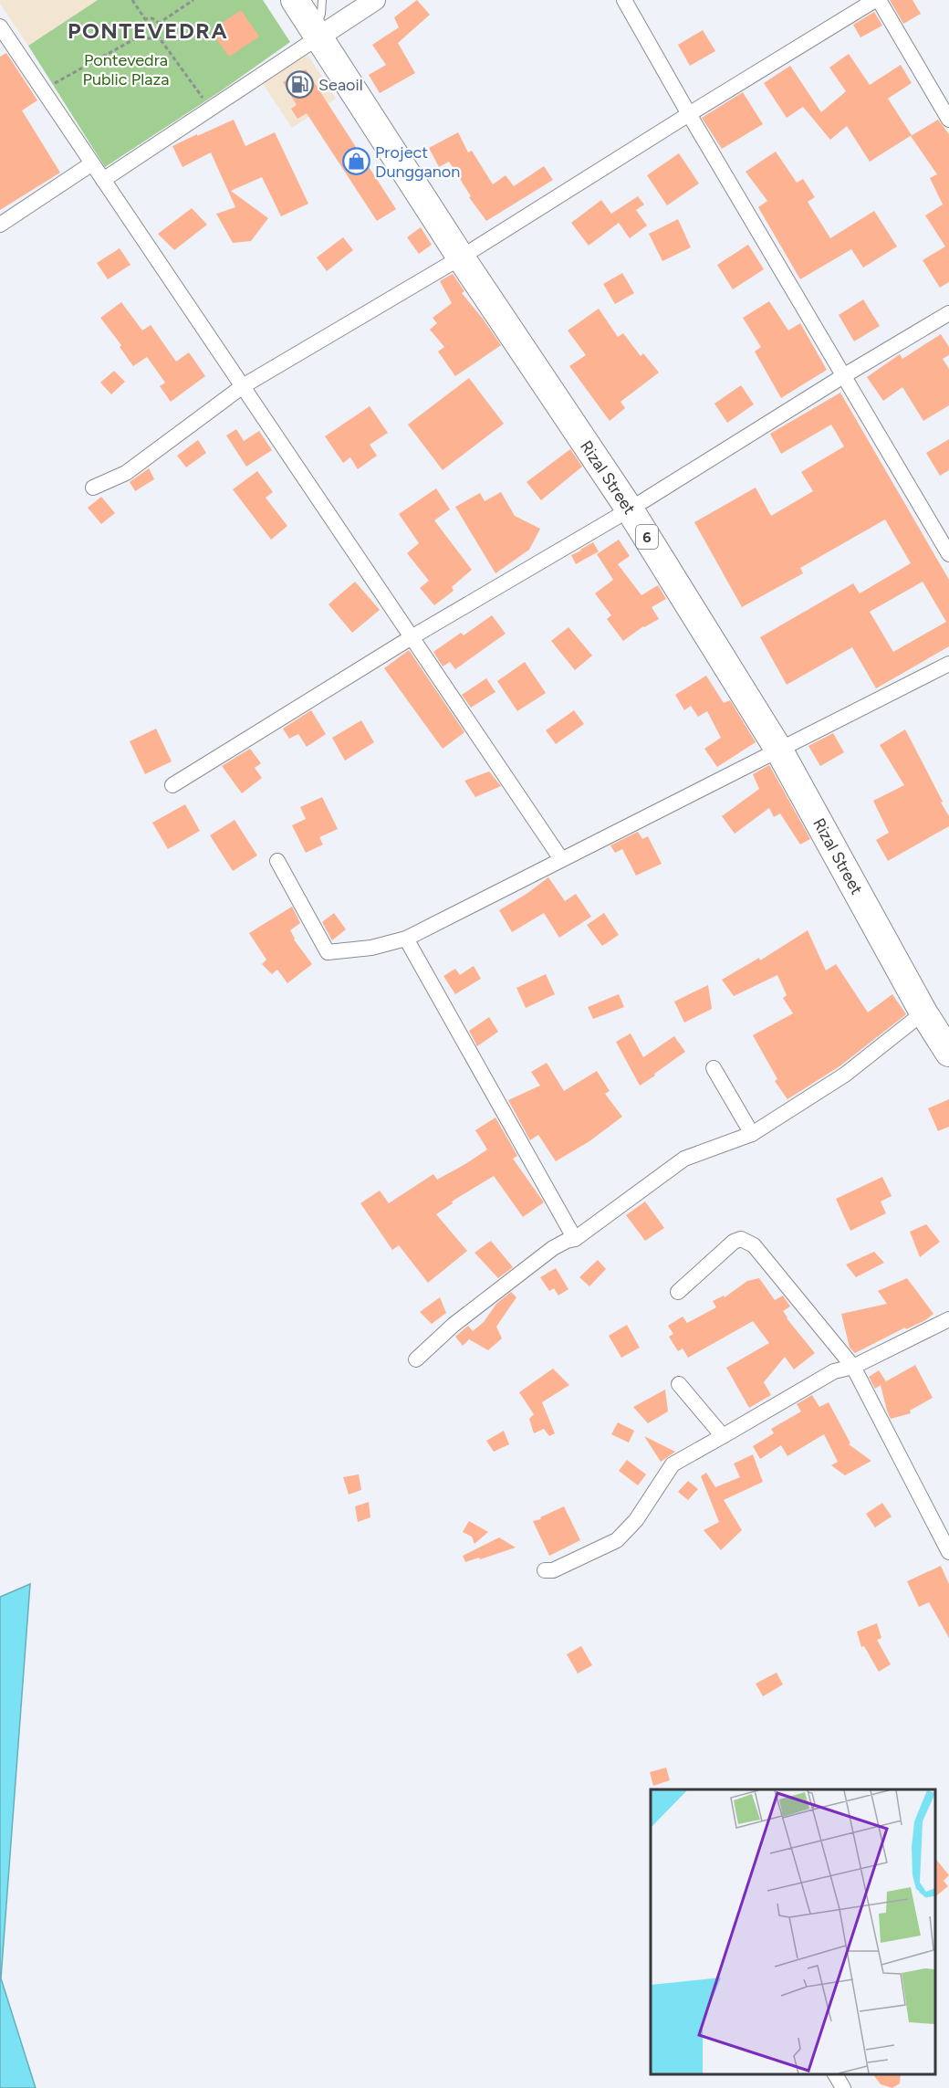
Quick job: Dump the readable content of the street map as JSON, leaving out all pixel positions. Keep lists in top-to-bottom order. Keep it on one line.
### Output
{"streets":{"highway":["Rizal Street","6"]},"districts":["PONTEVEDRA"],"parks":["Pontevedra Public Plaza"],"places":{"fuel station":["Seaoil"],"shop":["Project Dungganon"]}}
